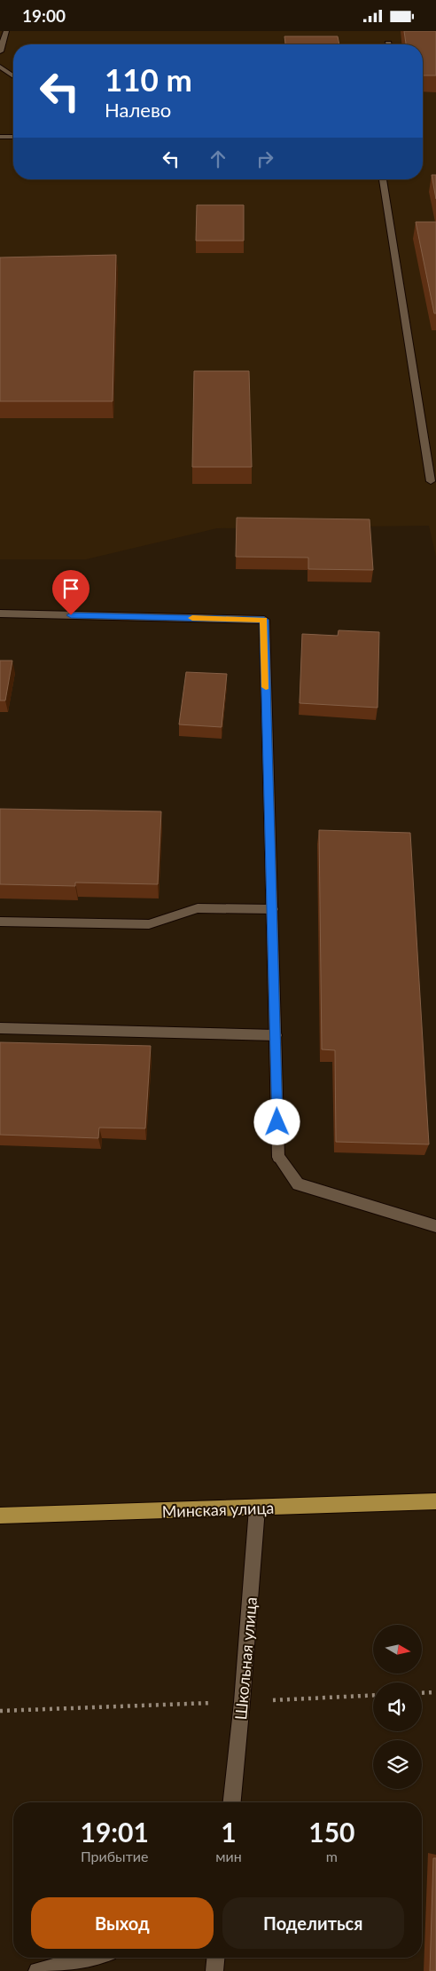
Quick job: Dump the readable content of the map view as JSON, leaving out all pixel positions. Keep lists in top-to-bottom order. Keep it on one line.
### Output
{"streets":{"main road":["Минская улица"],"street":["Школьная улица"]},"crossings":[["Минская улица","Школьная улица"]],"north":"right","page":{"status":"19:00","turn":["110 m","Налево"],"eta":["19:01","Прибытие","1","мин","150","m"],"buttons":["Выход","Поделиться"]}}
